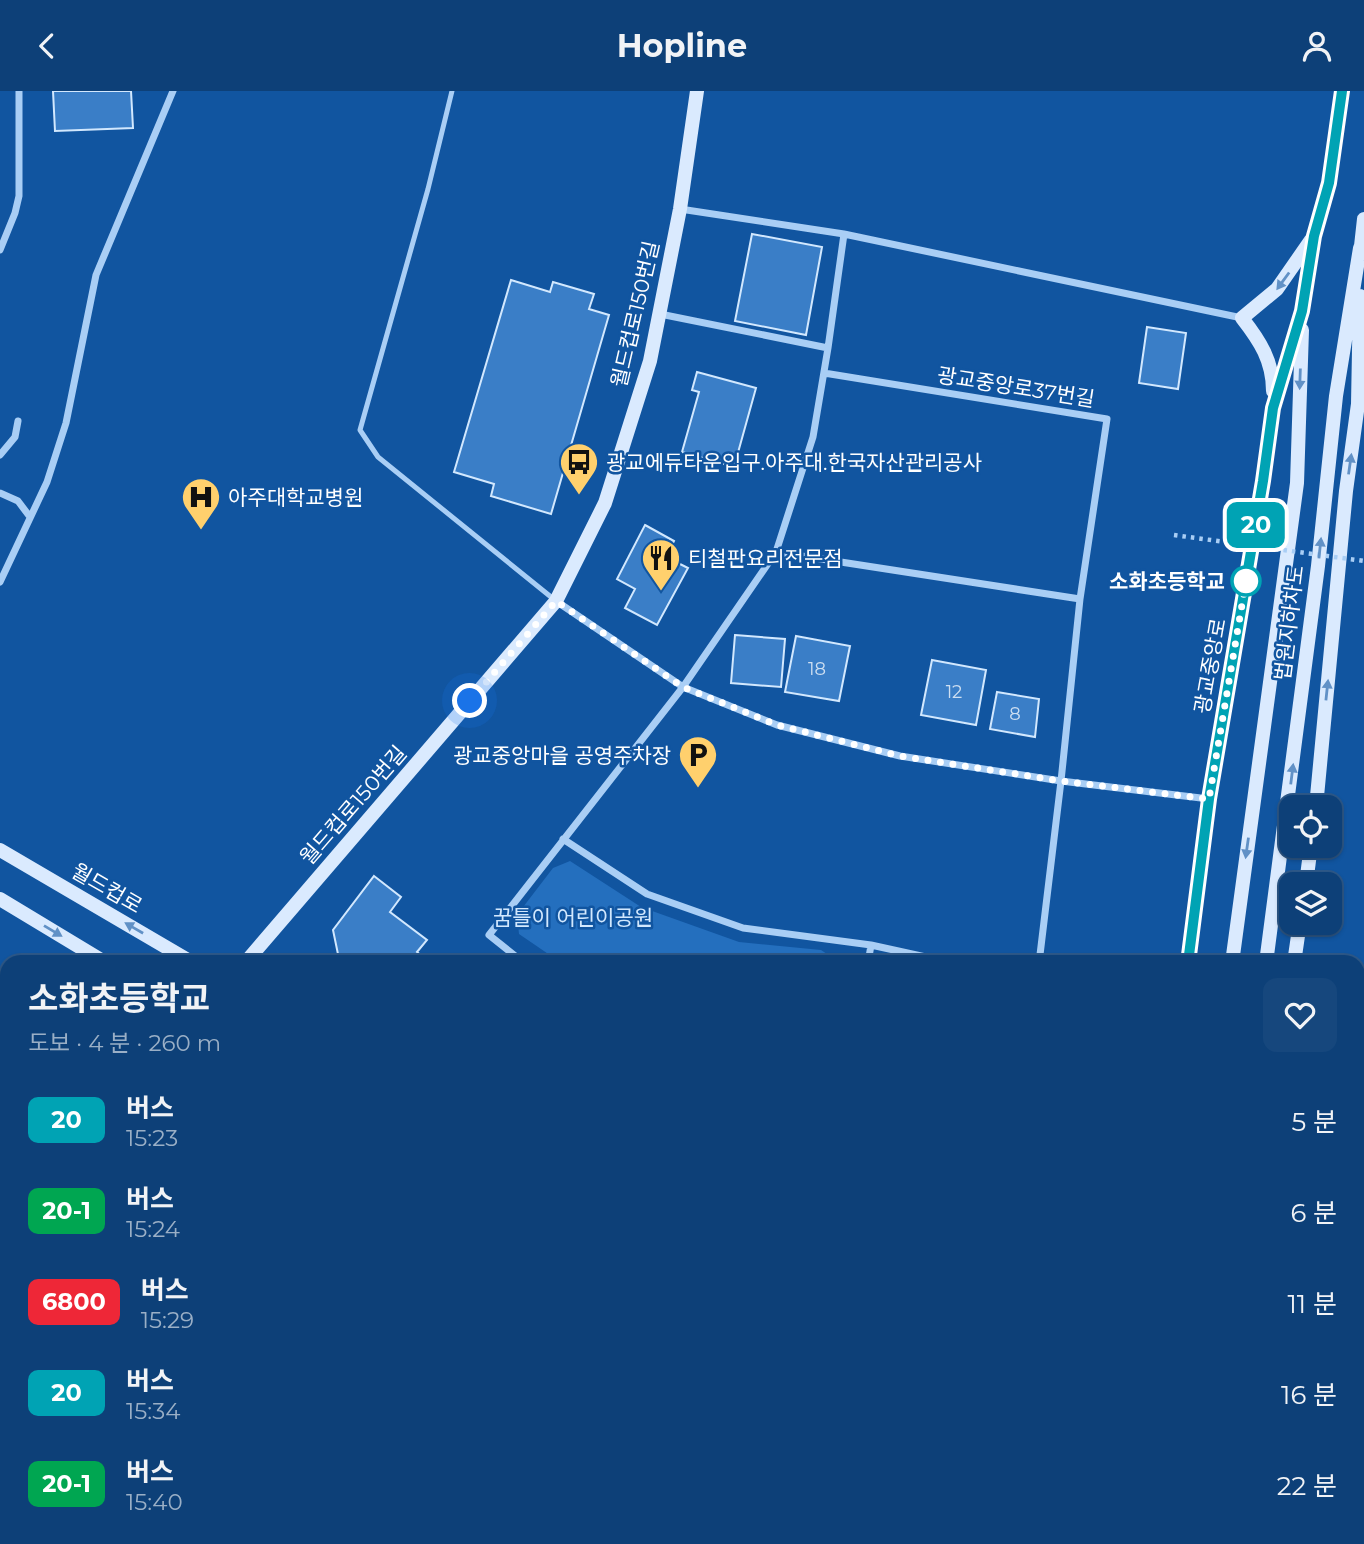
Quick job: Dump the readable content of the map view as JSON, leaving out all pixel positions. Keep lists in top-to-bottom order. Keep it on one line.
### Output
{"streets":{"main road":["월드컵로150번길","법원지하차도","광교중앙로","월드컵로"],"street":["광교중앙로37번길"]},"crossings":[["법원지하차도","광교중앙로"]],"parks":["꿈틀이 어린이공원"],"places":{"bus stop":["광교에듀타운입구.아주대.한국자산관리공사"],"hospital":["아주대학교병원"],"other":["소화초등학교"],"restaurant":["티철판요리전문점"],"parking":["광교중앙마을 공영주차장"]},"lines":["bus line 20"],"house_numbers":["18","12","8"],"page":{"header":"Hopline","on_map":"20","heading":["소화초등학교","도보 · 4 분 · 260 m"],"list":[{"mark":"20","name":"버스","note":"15:23","value":"5 분"},{"mark":"20-1","name":"버스","note":"15:24","value":"6 분"},{"mark":"6800","name":"버스","note":"15:29","value":"11 분"},{"mark":"20","name":"버스","note":"15:34","value":"16 분"},{"mark":"20-1","name":"버스","note":"15:40","value":"22 분"}]}}
